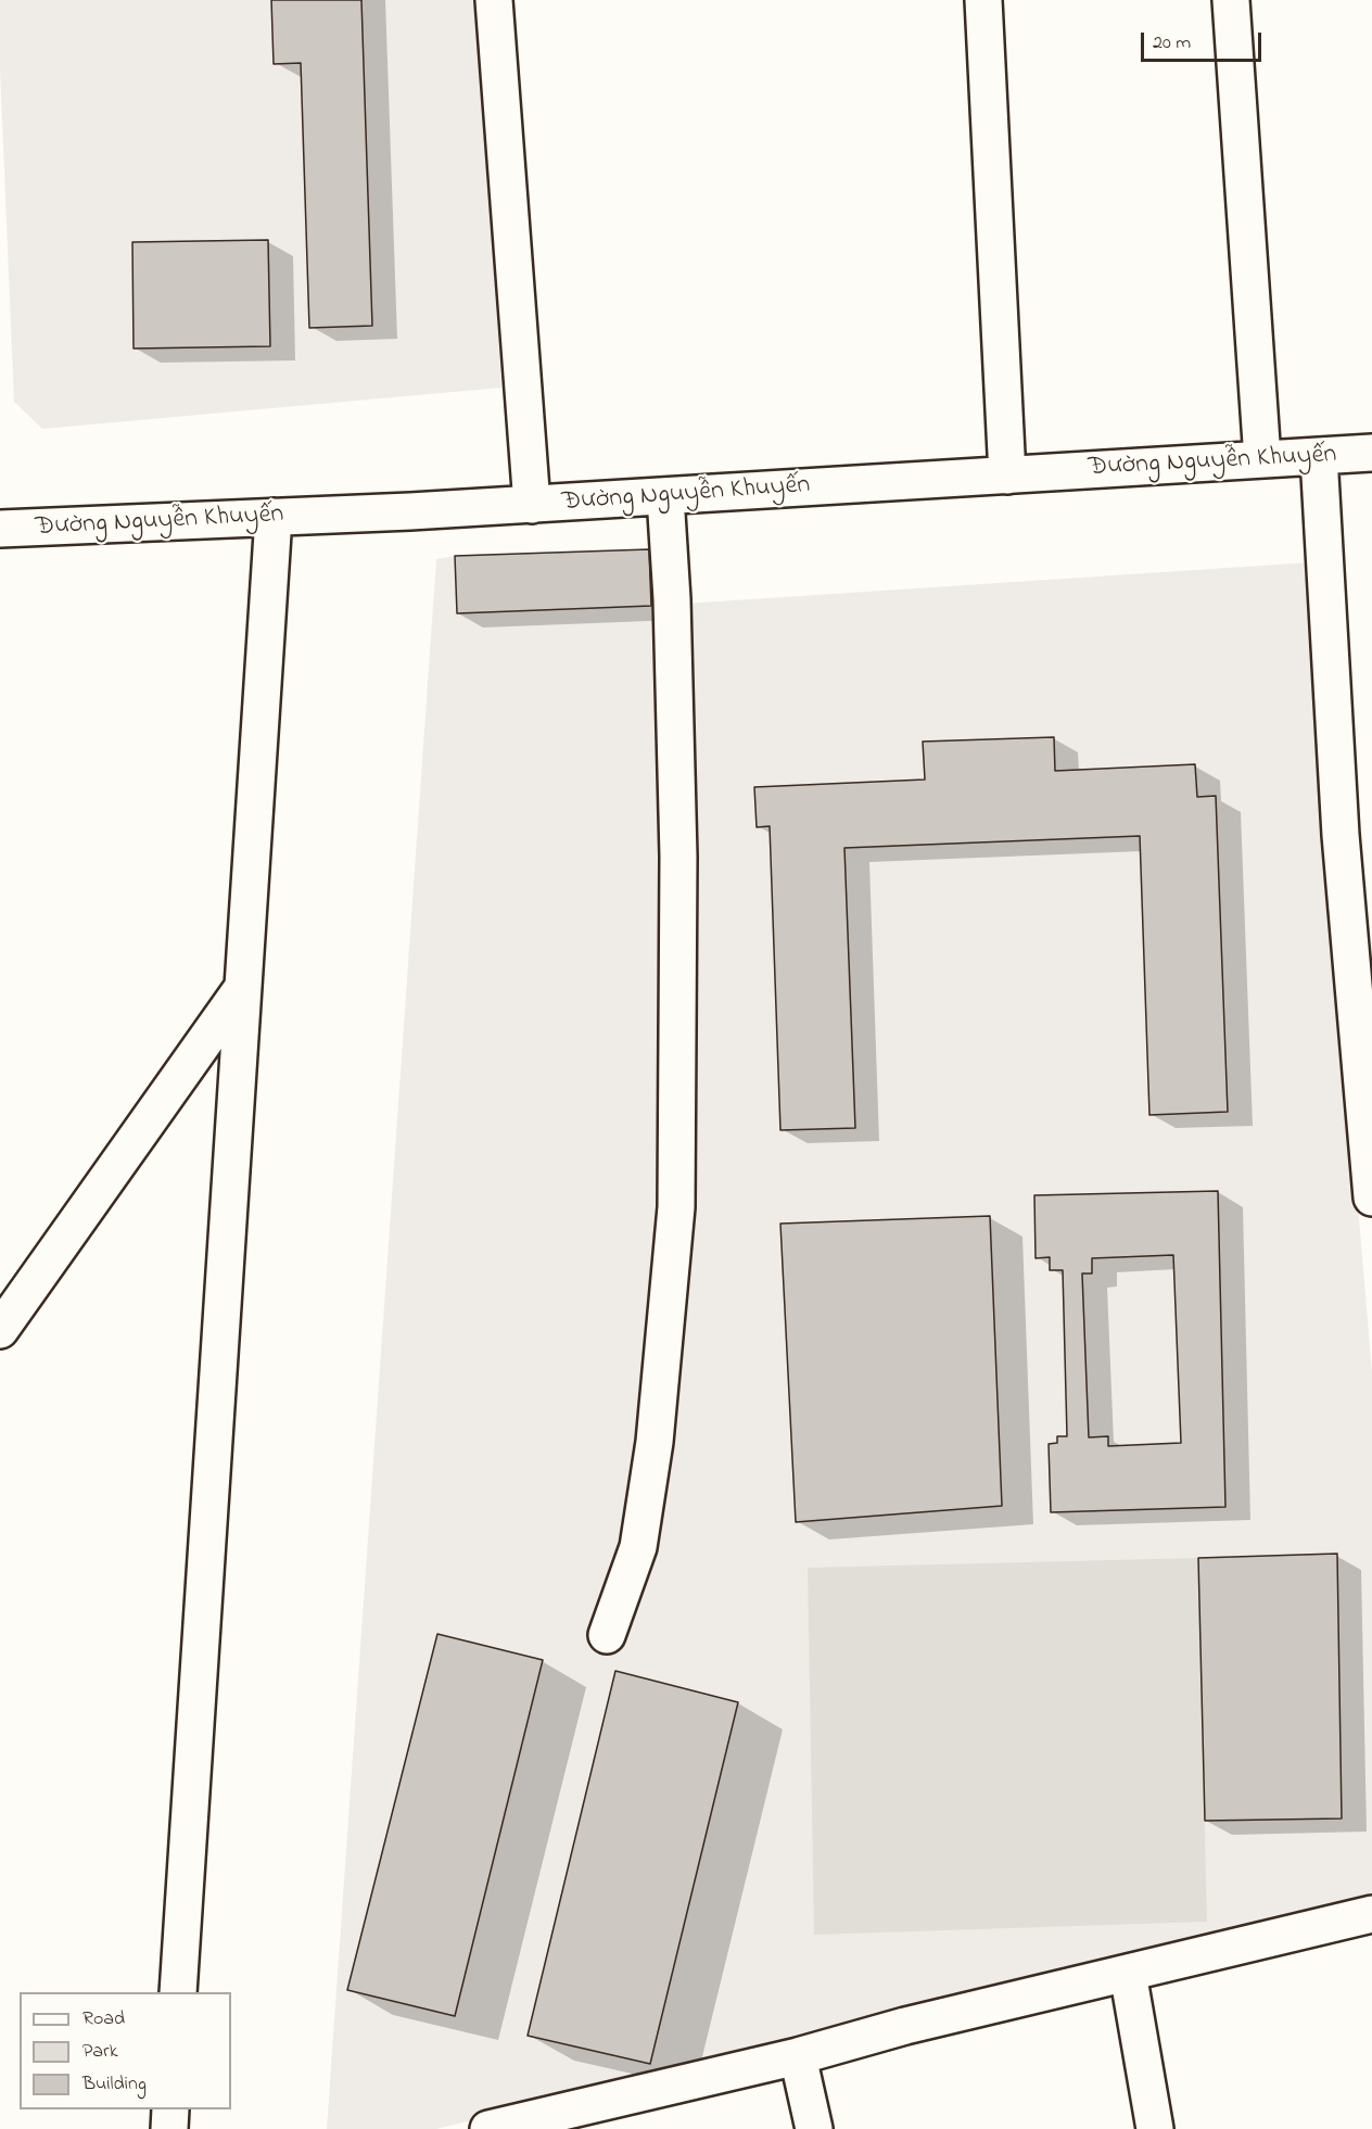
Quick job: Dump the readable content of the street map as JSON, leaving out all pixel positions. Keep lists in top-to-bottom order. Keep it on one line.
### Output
{"streets":{"street":["Đường Nguyễn Khuyến"]},"legend":["Road","Park","Building"],"scale_bar":"20 m"}
